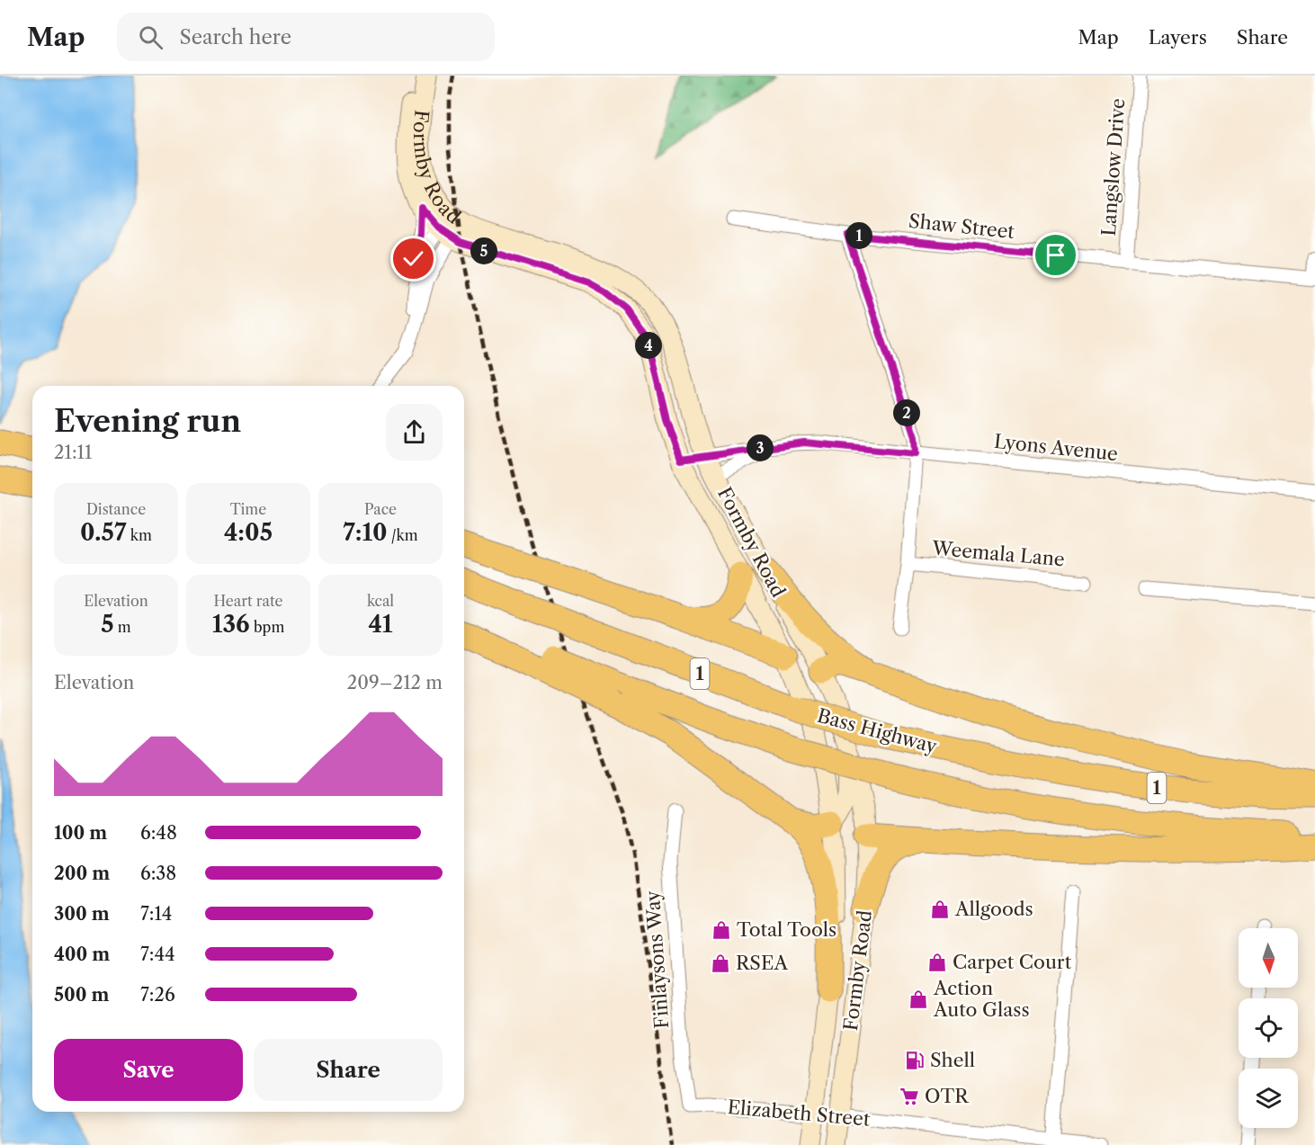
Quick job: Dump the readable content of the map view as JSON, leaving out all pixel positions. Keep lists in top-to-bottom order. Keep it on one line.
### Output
{"streets":{"highway":["1","Bass Highway"],"main road":["Formby Road","Elizabeth Street"],"street":["Langslow Drive","Shaw Street","Lyons Avenue","Weemala Lane","Finlaysons Way"]},"crossings":[["Formby Road","Lyons Avenue"],["Formby Road","Elizabeth Street"],["Langslow Drive","Shaw Street"],["Finlaysons Way","Elizabeth Street"]],"places":{"shop":["Allgoods","Total Tools","Carpet Court","RSEA","Action Auto Glass"],"fuel station":["Shell"],"supermarket":["OTR"]},"north":"bottom","page":{"header":"Map","search":"Search here","nav":["Map","Layers","Share"],"pins":["1","5","4","2","3"],"heading":["Evening run","21:11"],"stats":[["Distance","0.57 km"],["Time","4:05"],["Pace","7:10 /km"],["Elevation","5 m"],["Heart rate","136 bpm"],["kcal","41"]],"chart":["Elevation","209–212 m"],"list":[{"name":"100 m","note":"6:48"},{"name":"200 m","note":"6:38"},{"name":"300 m","note":"7:14"},{"name":"400 m","note":"7:44"},{"name":"500 m","note":"7:26"}],"buttons":["Save","Share"]}}
